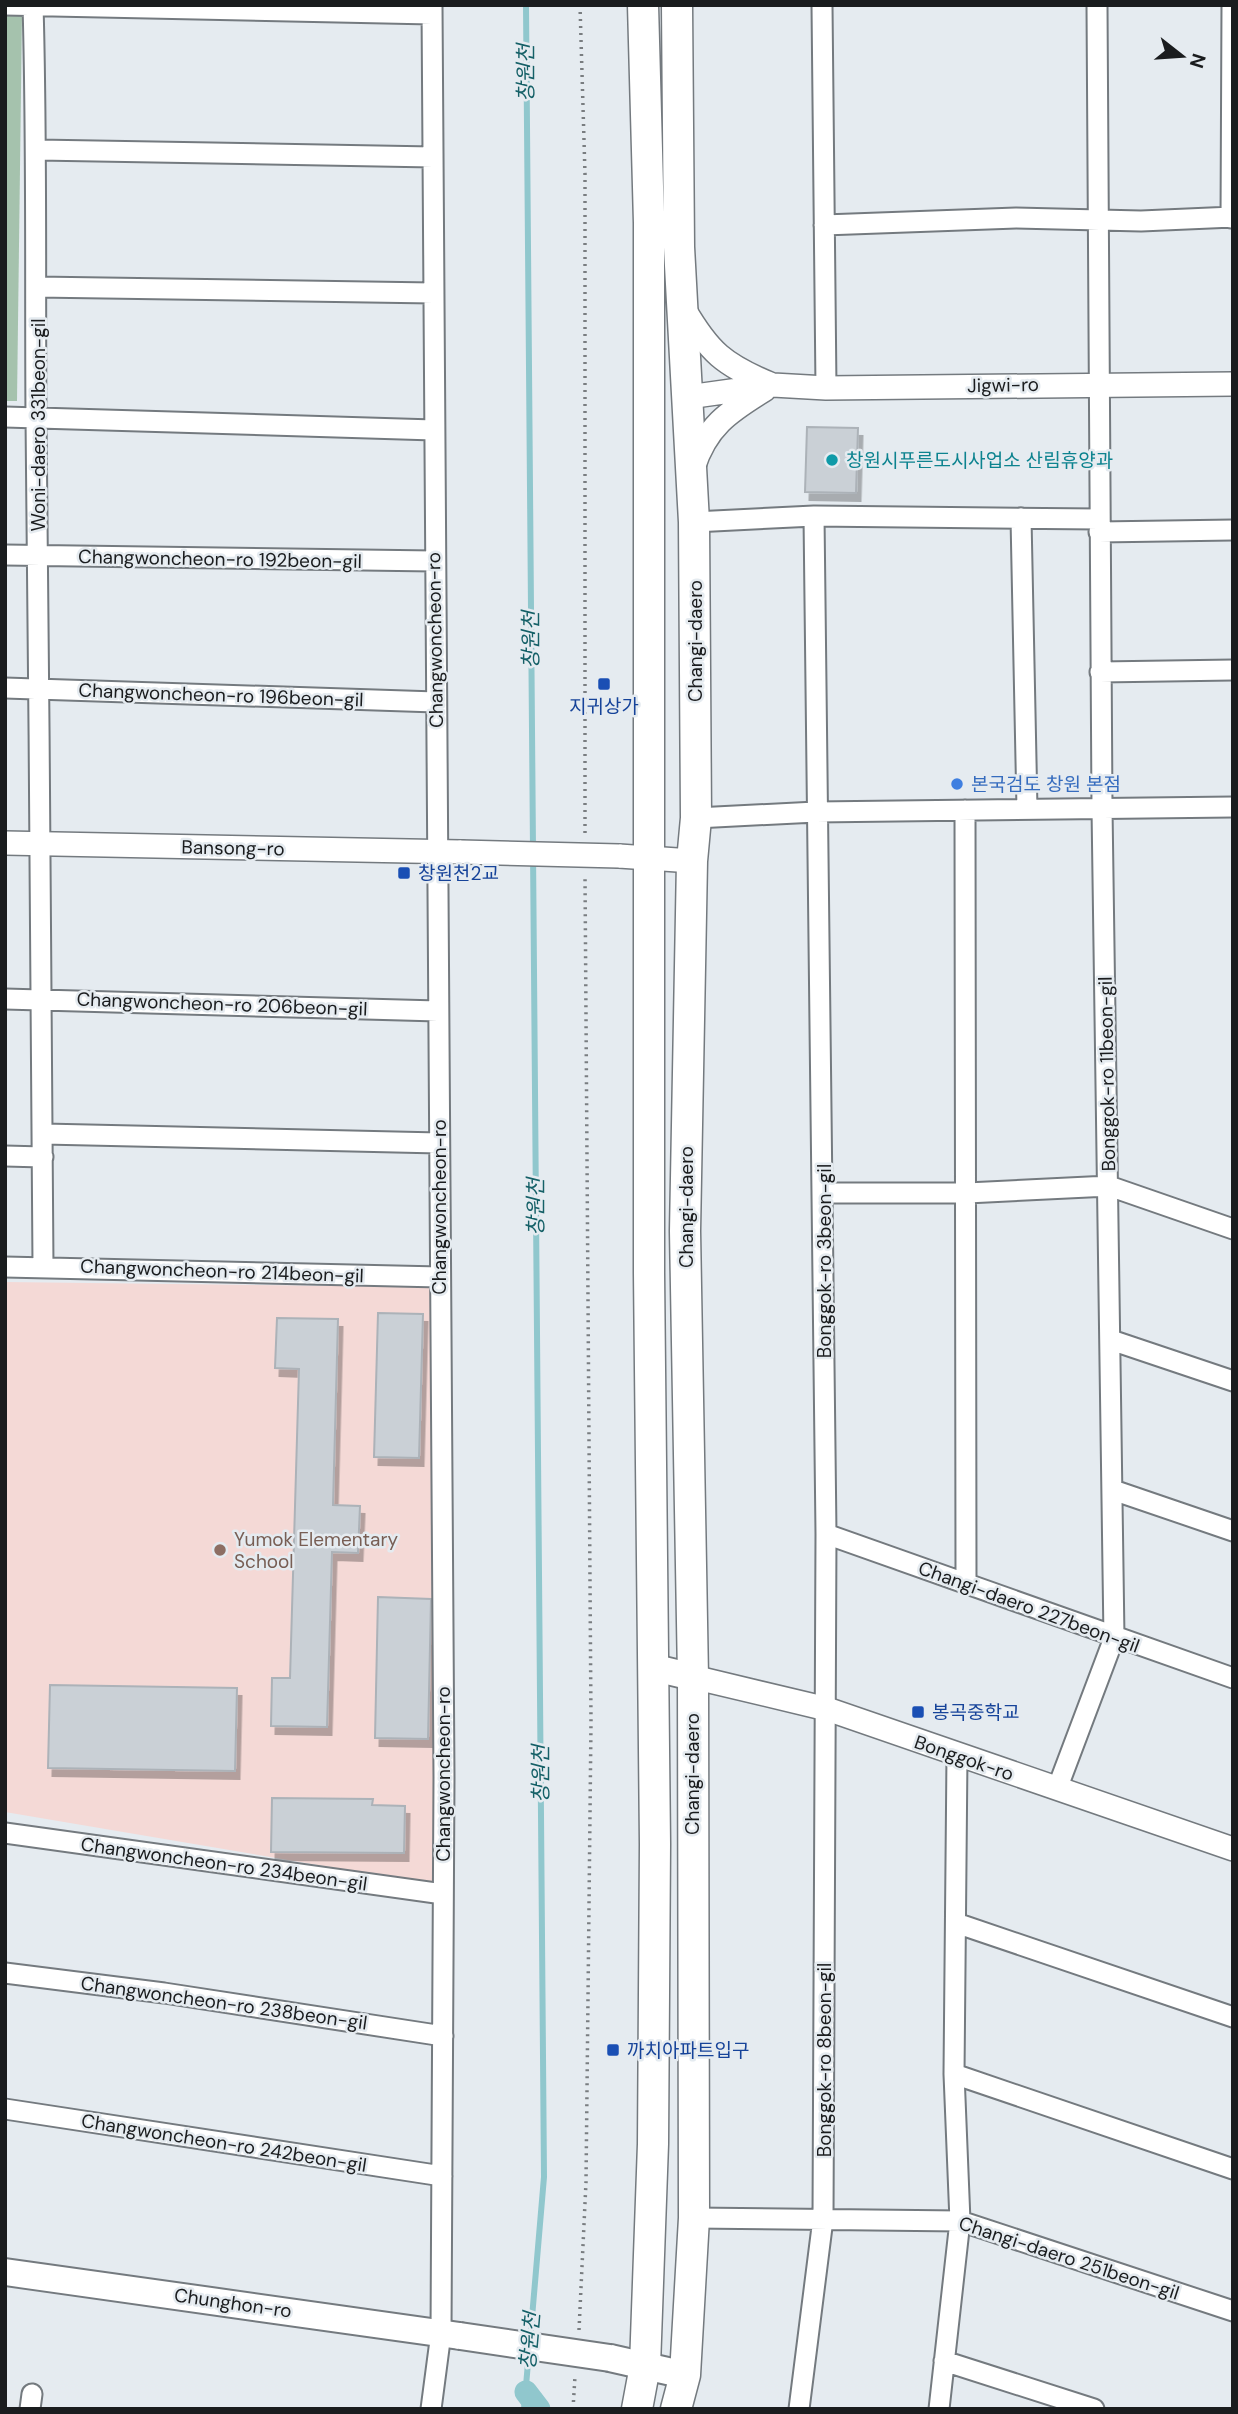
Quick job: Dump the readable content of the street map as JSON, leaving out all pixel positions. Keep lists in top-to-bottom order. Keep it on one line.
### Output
{"streets":{"main road":["Changi-daero","Chunghon-ro"],"street":["Jigwi-ro","Woni-daero 331beon-gil","Changwoncheon-ro 192beon-gil","Changwoncheon-ro","Changwoncheon-ro 196beon-gil","Bansong-ro","Changwoncheon-ro 206beon-gil","Bonggok-ro 11beon-gil","Bonggok-ro 3beon-gil","Changwoncheon-ro 214beon-gil","Changi-daero 227beon-gil","Bonggok-ro","Changwoncheon-ro 234beon-gil","Changwoncheon-ro 238beon-gil","Bonggok-ro 8beon-gil","Changwoncheon-ro 242beon-gil","Changi-daero 251beon-gil"]},"crossings":[["Jigwi-ro","Changi-daero"],["Jigwi-ro","Bonggok-ro 11beon-gil"],["Woni-daero 331beon-gil","Changwoncheon-ro 192beon-gil"],["Woni-daero 331beon-gil","Changwoncheon-ro 196beon-gil"],["Woni-daero 331beon-gil","Bansong-ro"],["Woni-daero 331beon-gil","Changwoncheon-ro 206beon-gil"],["Woni-daero 331beon-gil","Changwoncheon-ro 214beon-gil"],["Changwoncheon-ro 192beon-gil","Changwoncheon-ro"],["Changwoncheon-ro","Changwoncheon-ro 196beon-gil"],["Changwoncheon-ro","Bansong-ro"],["Changwoncheon-ro","Changwoncheon-ro 206beon-gil"],["Changwoncheon-ro","Changwoncheon-ro 214beon-gil"],["Changwoncheon-ro","Changwoncheon-ro 234beon-gil"],["Changwoncheon-ro","Changwoncheon-ro 238beon-gil"],["Changwoncheon-ro","Changwoncheon-ro 242beon-gil"],["Changwoncheon-ro","Chunghon-ro"],["Changi-daero","Bansong-ro"],["Changi-daero","Bonggok-ro"],["Changi-daero","Changi-daero 251beon-gil"],["Changi-daero","Chunghon-ro"],["Bonggok-ro 11beon-gil","Changi-daero 227beon-gil"],["Bonggok-ro 11beon-gil","Bonggok-ro"],["Bonggok-ro 3beon-gil","Changi-daero 227beon-gil"],["Bonggok-ro 3beon-gil","Bonggok-ro"],["Bonggok-ro 3beon-gil","Bonggok-ro 8beon-gil"],["Bonggok-ro","Bonggok-ro 8beon-gil"],["Bonggok-ro 8beon-gil","Changi-daero 251beon-gil"]],"water":["창원천"],"places":{"other":["창원시푸른도시사업소 산림휴양과","본국검도 창원 본점","Yumok Elementary School"],"transit":["지귀상가","창원천2교","봉곡중학교","까치아파트입구"]},"north":"right"}
